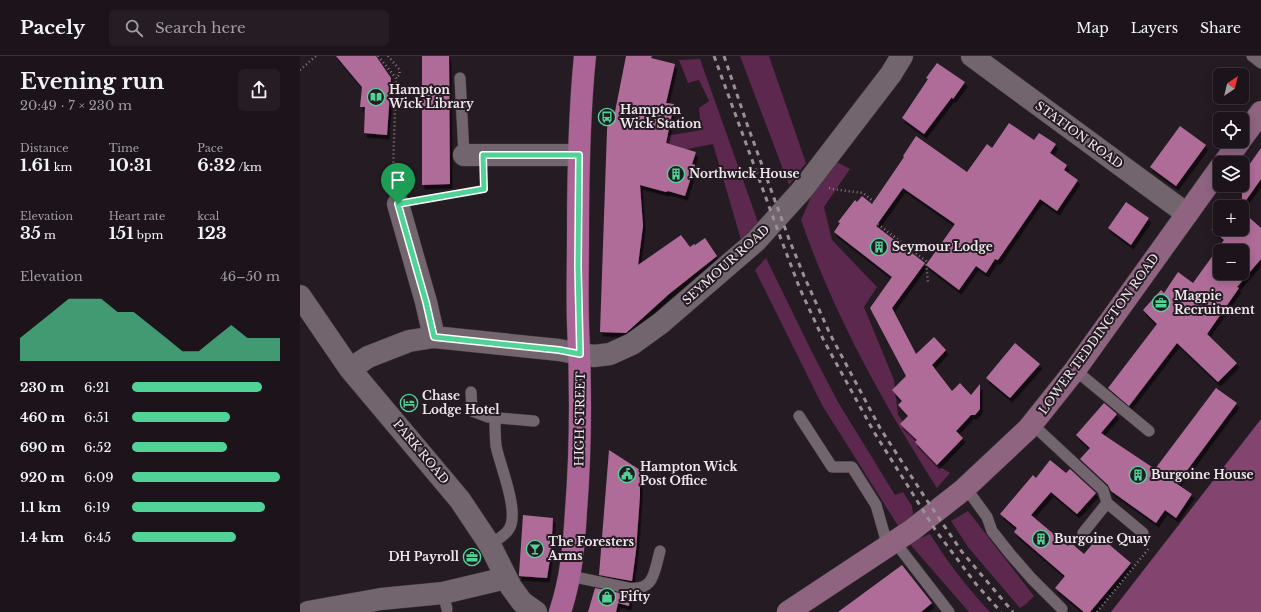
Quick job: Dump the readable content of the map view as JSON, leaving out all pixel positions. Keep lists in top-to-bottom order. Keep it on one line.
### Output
{"streets":{"main road":["HIGH STREET"],"street":["STATION ROAD","SEYMOUR ROAD","LOWER TEDDINGTON ROAD","PARK ROAD"]},"crossings":[["STATION ROAD","LOWER TEDDINGTON ROAD"],["SEYMOUR ROAD","HIGH STREET"],["SEYMOUR ROAD","PARK ROAD"]],"places":{"library":["Hampton Wick Library"],"bus stop":["Hampton Wick Station"],"building":["Northwick House","Seymour Lodge","Burgoine House","Burgoine Quay"],"office":["Magpie Recruitment","DH Payroll"],"hotel":["Chase Lodge Hotel"],"public building":["Hampton Wick Post Office"],"bar":["The Foresters Arms"],"shop":["Fifty"]},"north":"top right","page":{"header":"Pacely","search":"Search here","nav":["Map","Layers","Share"],"heading":["Evening run","20:49 · 7 × 230 m"],"map_buttons":["+","−"],"stats":[["Distance","1.61 km"],["Time","10:31"],["Pace","6:32 /km"],["Elevation","35 m"],["Heart rate","151 bpm"],["kcal","123"]],"chart":["Elevation","46–50 m"],"list":[{"name":"230 m","note":"6:21"},{"name":"460 m","note":"6:51"},{"name":"690 m","note":"6:52"},{"name":"920 m","note":"6:09"},{"name":"1.1 km","note":"6:19"},{"name":"1.4 km","note":"6:45"}]}}
